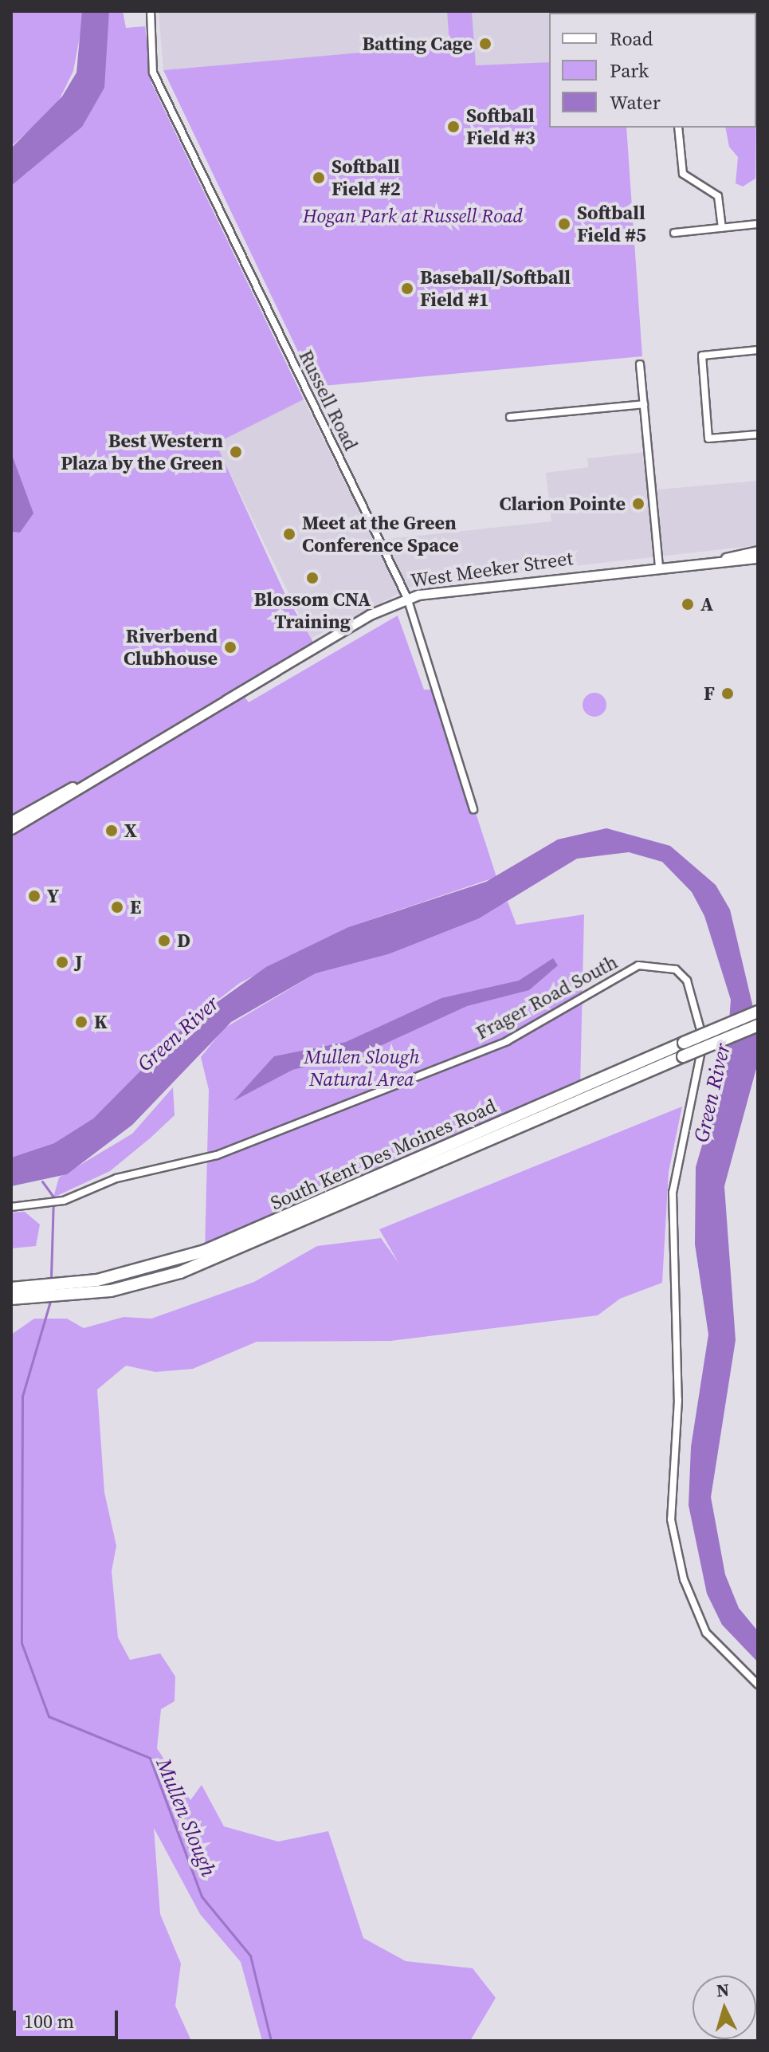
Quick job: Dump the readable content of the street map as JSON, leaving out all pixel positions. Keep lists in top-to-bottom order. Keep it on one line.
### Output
{"streets":{"highway":["South Kent Des Moines Road"],"main road":["West Meeker Street"],"street":["Russell Road","Frager Road South"]},"crossings":[["Russell Road","West Meeker Street"]],"water":["Green River","Mullen Slough"],"parks":["Hogan Park at Russell Road","Mullen Slough Natural Area"],"places":["Batting Cage","Softball Field #3","Softball Field #2","Softball Field #5","Baseball/Softball Field #1","Best Western Plaza by the Green","Clarion Pointe","Meet at the Green Conference Space","Blossom CNA Training","A","Riverbend Clubhouse","F","X","Y","E","D","J","K"],"legend":["Road","Park","Water"],"scale_bar":"100 m","north":"top"}
